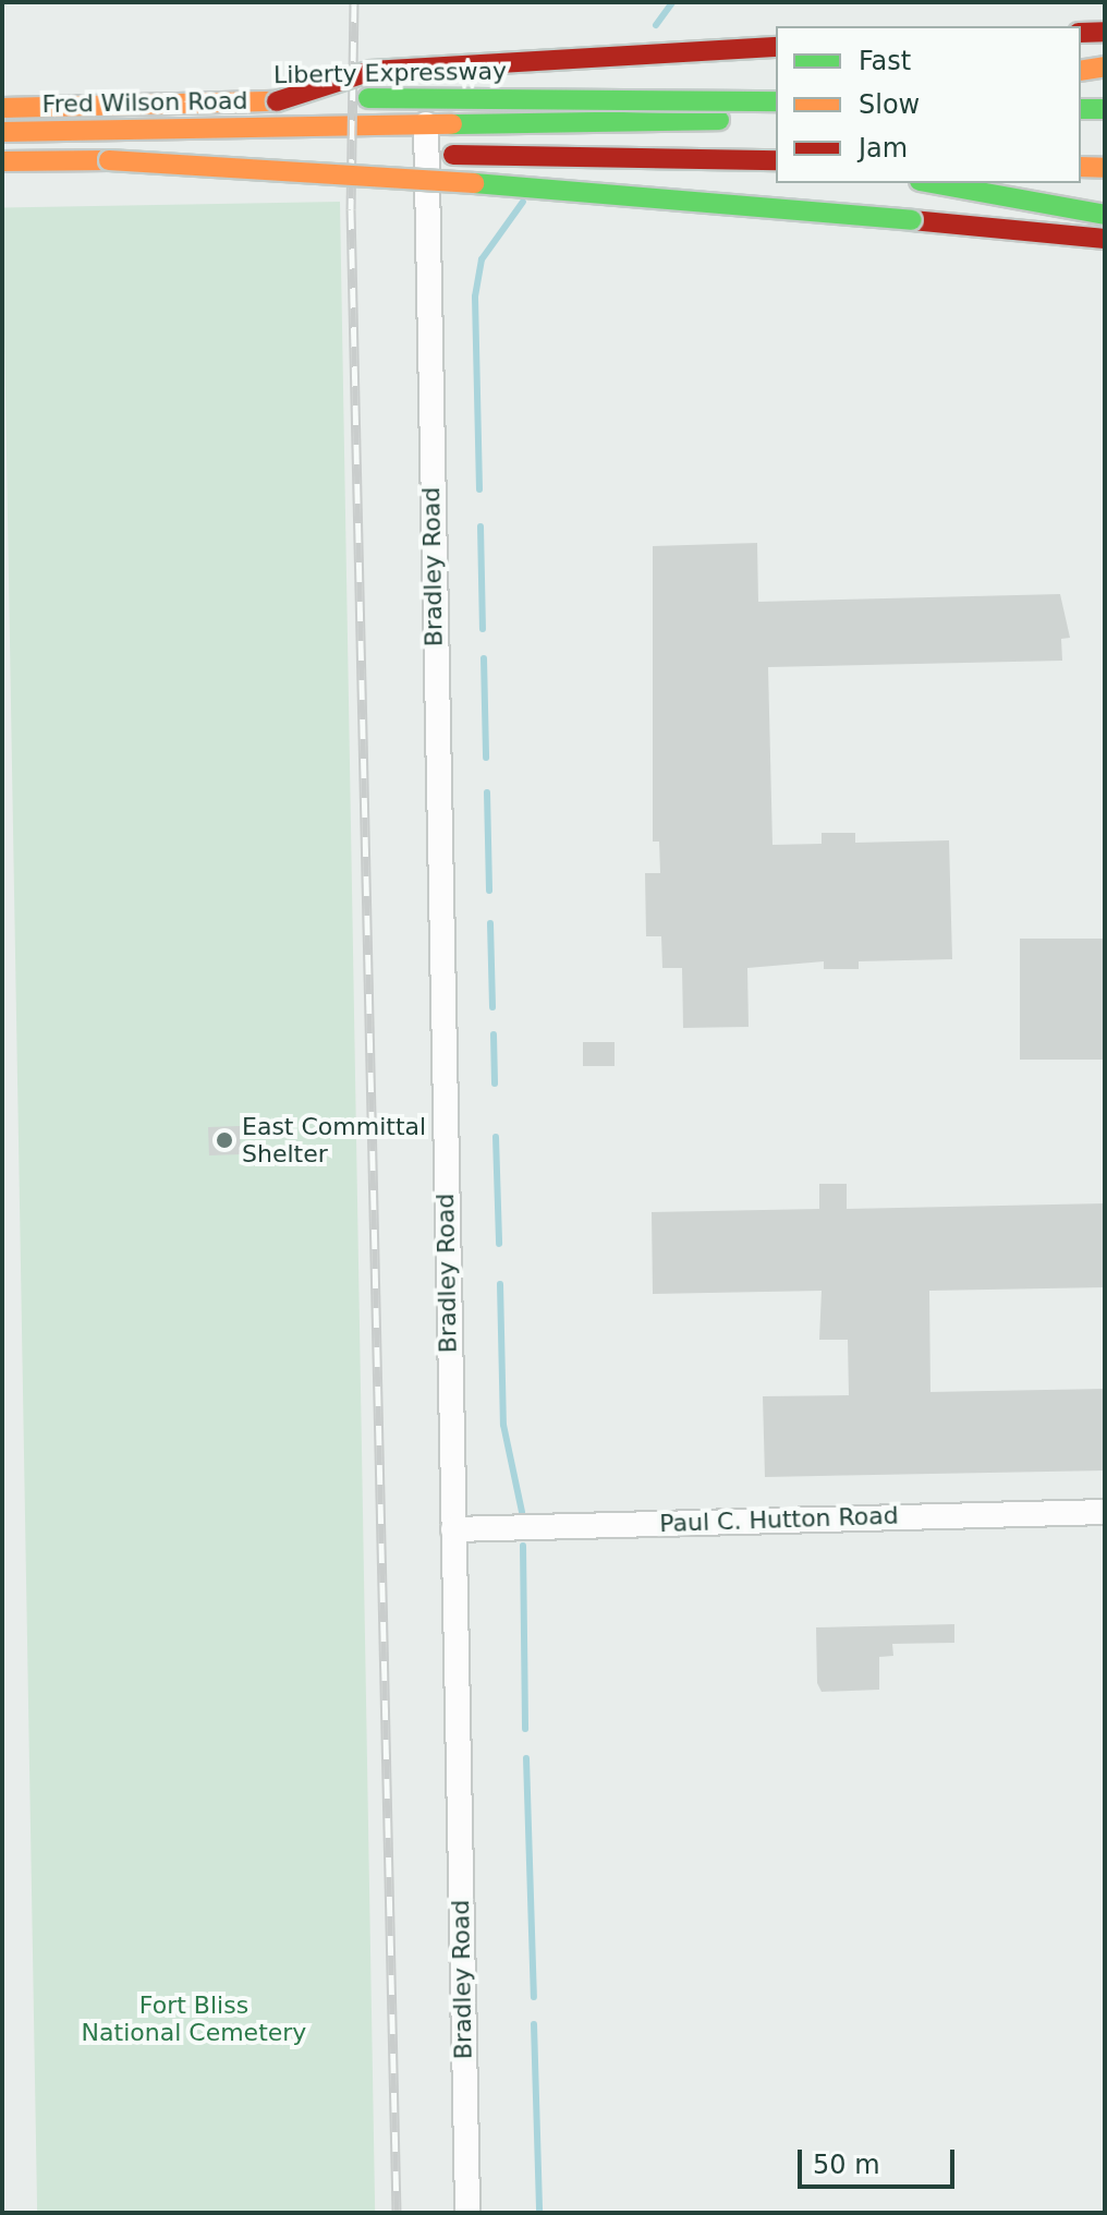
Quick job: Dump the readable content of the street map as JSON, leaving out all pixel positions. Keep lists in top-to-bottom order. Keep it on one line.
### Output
{"streets":{"main road":["Liberty Expressway","Fred Wilson Road"],"street":["Bradley Road","Paul C. Hutton Road"]},"crossings":[["Fred Wilson Road","Bradley Road"],["Bradley Road","Paul C. Hutton Road"]],"parks":["Fort Bliss National Cemetery"],"places":["East Committal Shelter"],"legend":["Fast","Slow","Jam"],"scale_bar":"50 m"}
